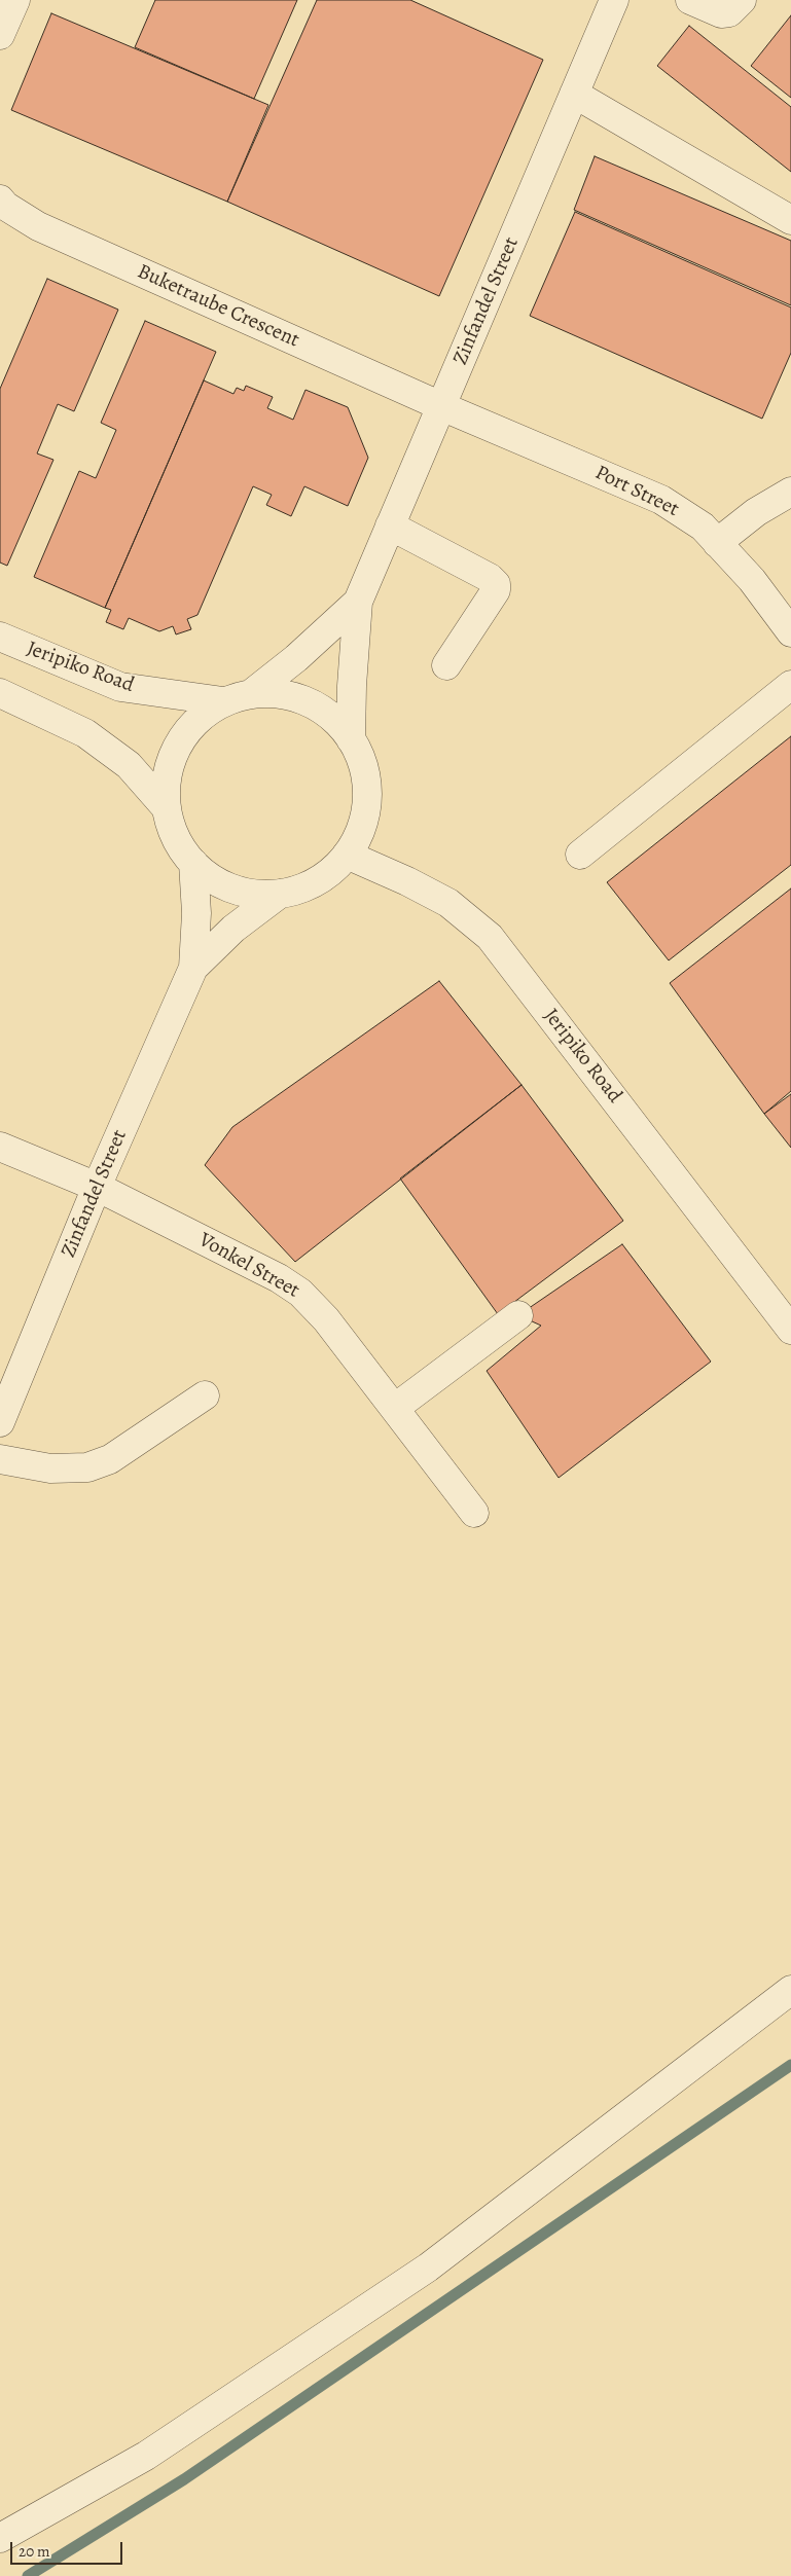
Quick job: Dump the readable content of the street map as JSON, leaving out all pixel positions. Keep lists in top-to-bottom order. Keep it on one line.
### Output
{"streets":{"street":["Zinfandel Street","Buketraube Crescent","Port Street","Jeripiko Road","Vonkel Street"]},"crossings":[["Zinfandel Street","Buketraube Crescent"],["Zinfandel Street","Port Street"],["Zinfandel Street","Vonkel Street"],["Buketraube Crescent","Port Street"]],"scale_bar":"20 m"}
